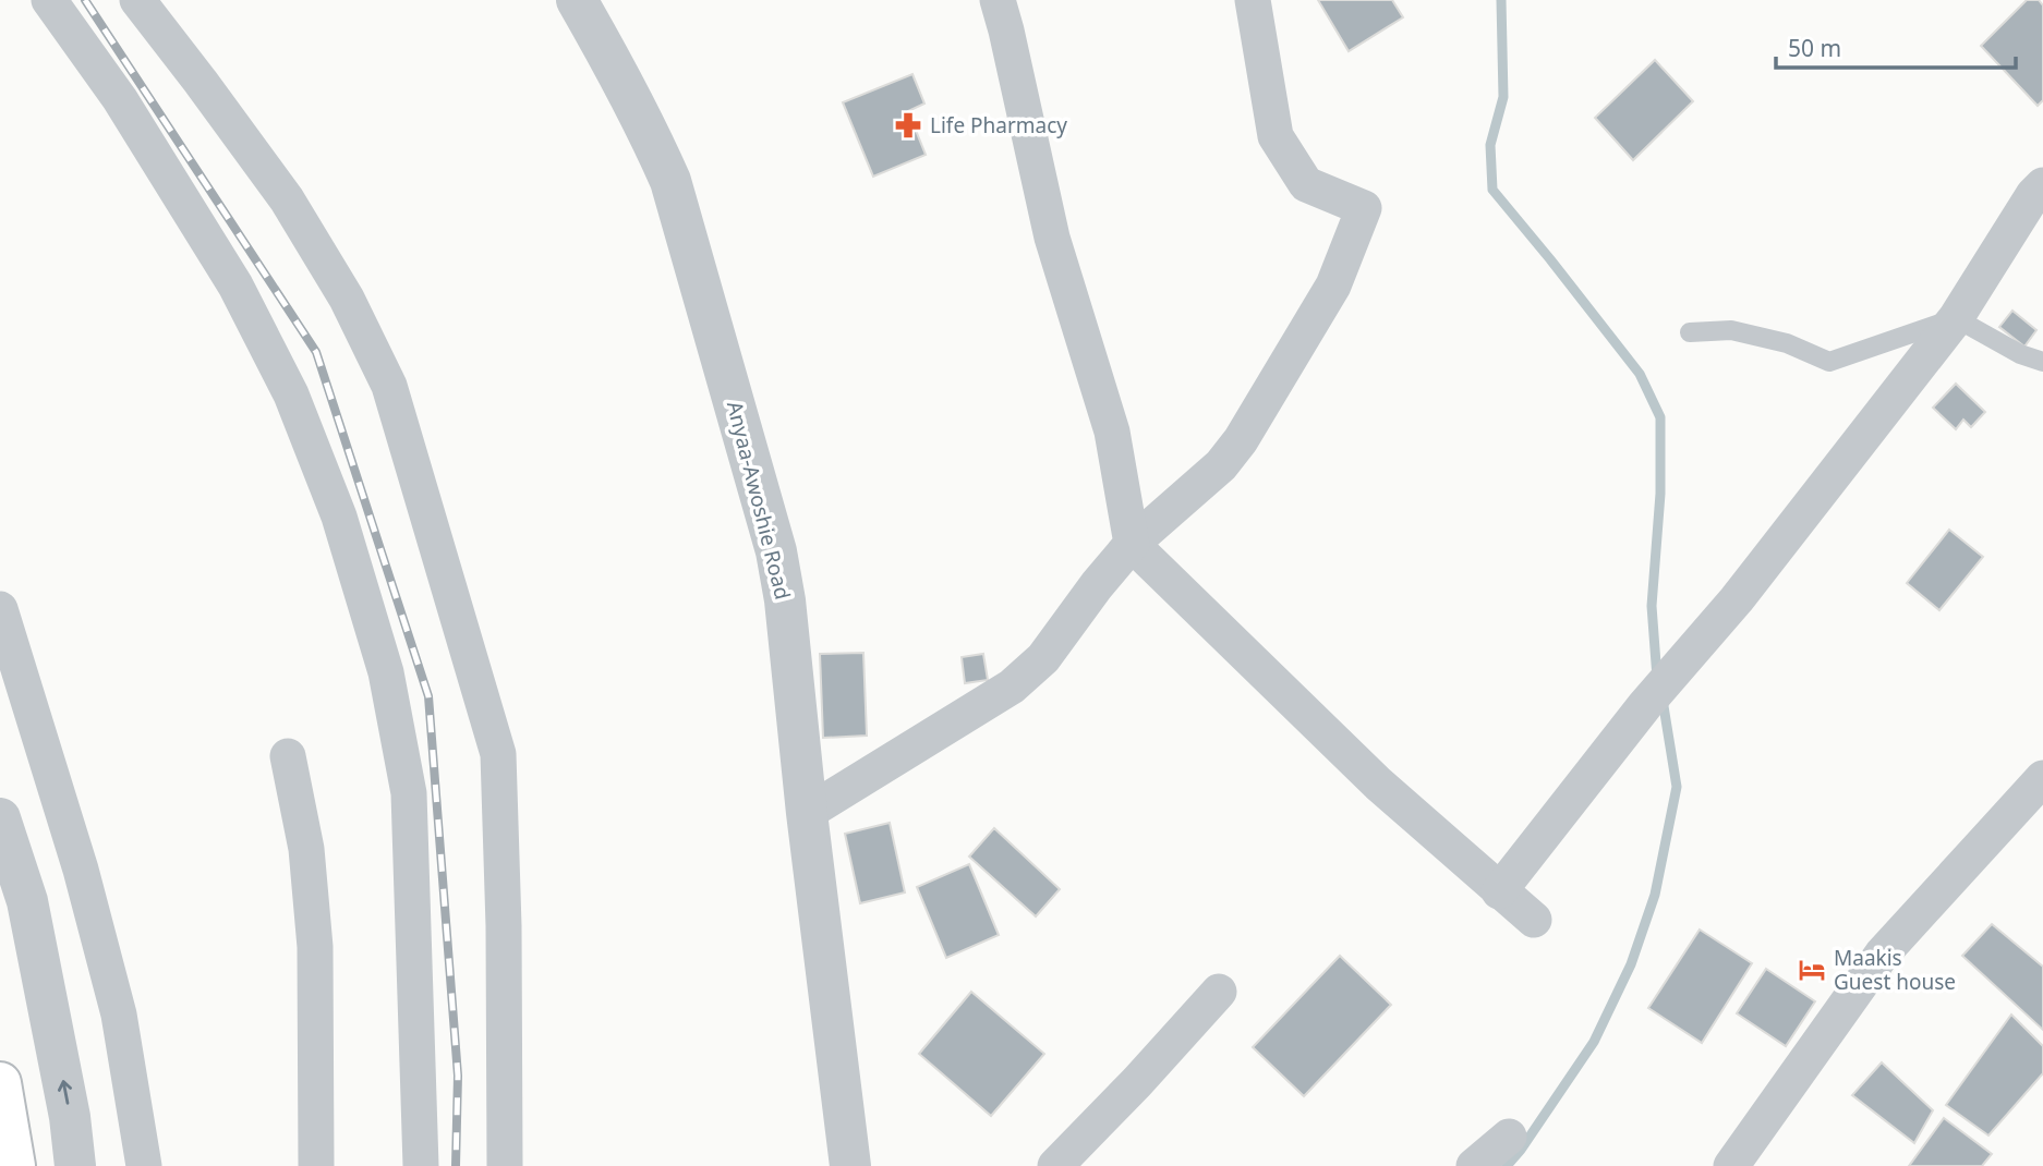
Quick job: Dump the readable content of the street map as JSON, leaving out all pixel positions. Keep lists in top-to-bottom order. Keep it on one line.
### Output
{"streets":{"street":["Anyaa-Awoshie Road"]},"places":{"pharmacy":["Life Pharmacy"],"hotel":["Maakis Guest house"]},"scale_bar":"50 m"}
